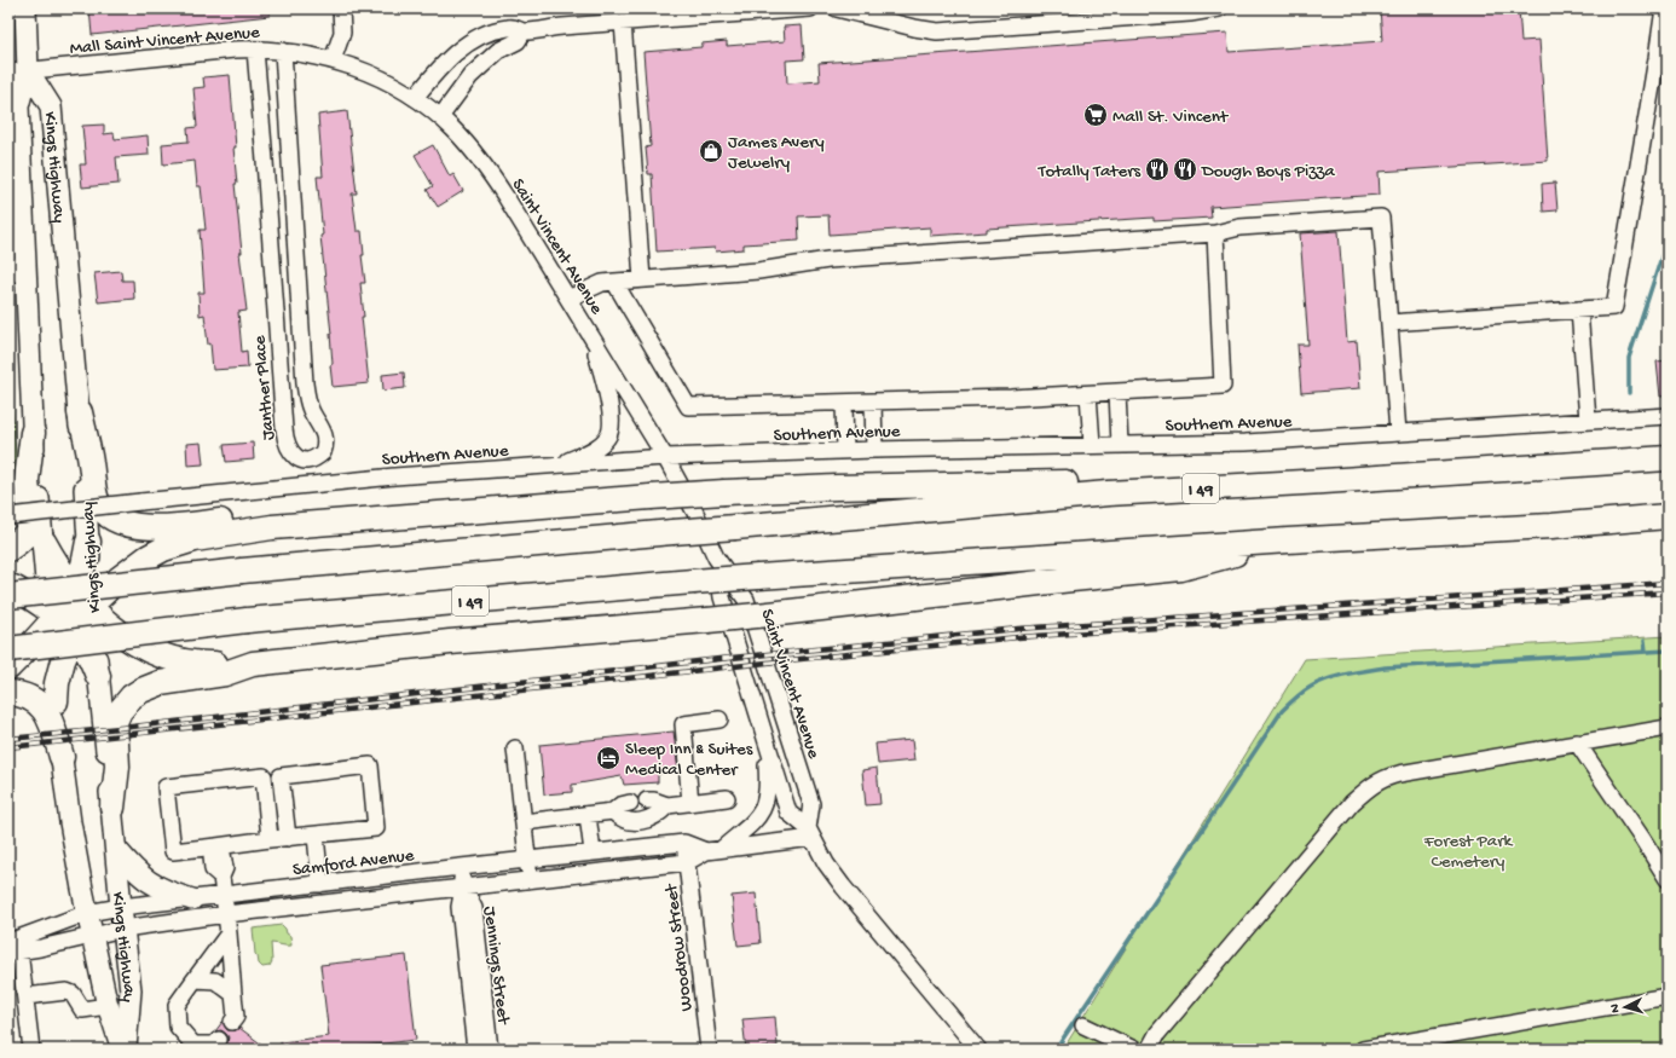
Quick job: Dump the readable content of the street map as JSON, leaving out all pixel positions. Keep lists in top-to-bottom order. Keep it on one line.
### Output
{"streets":{"highway":["I 49"],"main road":["Kings Highway"],"street":["Mall Saint Vincent Avenue","Saint Vincent Avenue","Janther Place","Southern Avenue","Samford Avenue","Woodrow Street","Jennings Street"]},"crossings":[["Mall Saint Vincent Avenue","Kings Highway"],["Mall Saint Vincent Avenue","Saint Vincent Avenue"],["Mall Saint Vincent Avenue","Janther Place"],["Kings Highway","Samford Avenue"],["Saint Vincent Avenue","Southern Avenue"],["Saint Vincent Avenue","Samford Avenue"],["Samford Avenue","Woodrow Street"],["Samford Avenue","Jennings Street"]],"parks":["Forest Park Cemetery"],"places":{"supermarket":["Mall St. Vincent"],"shop":["James Avery Jewelry"],"restaurant":["Totally Taters","Dough Boys Pizza"],"hotel":["Sleep Inn & Suites Medical Center"]},"north":"left"}
